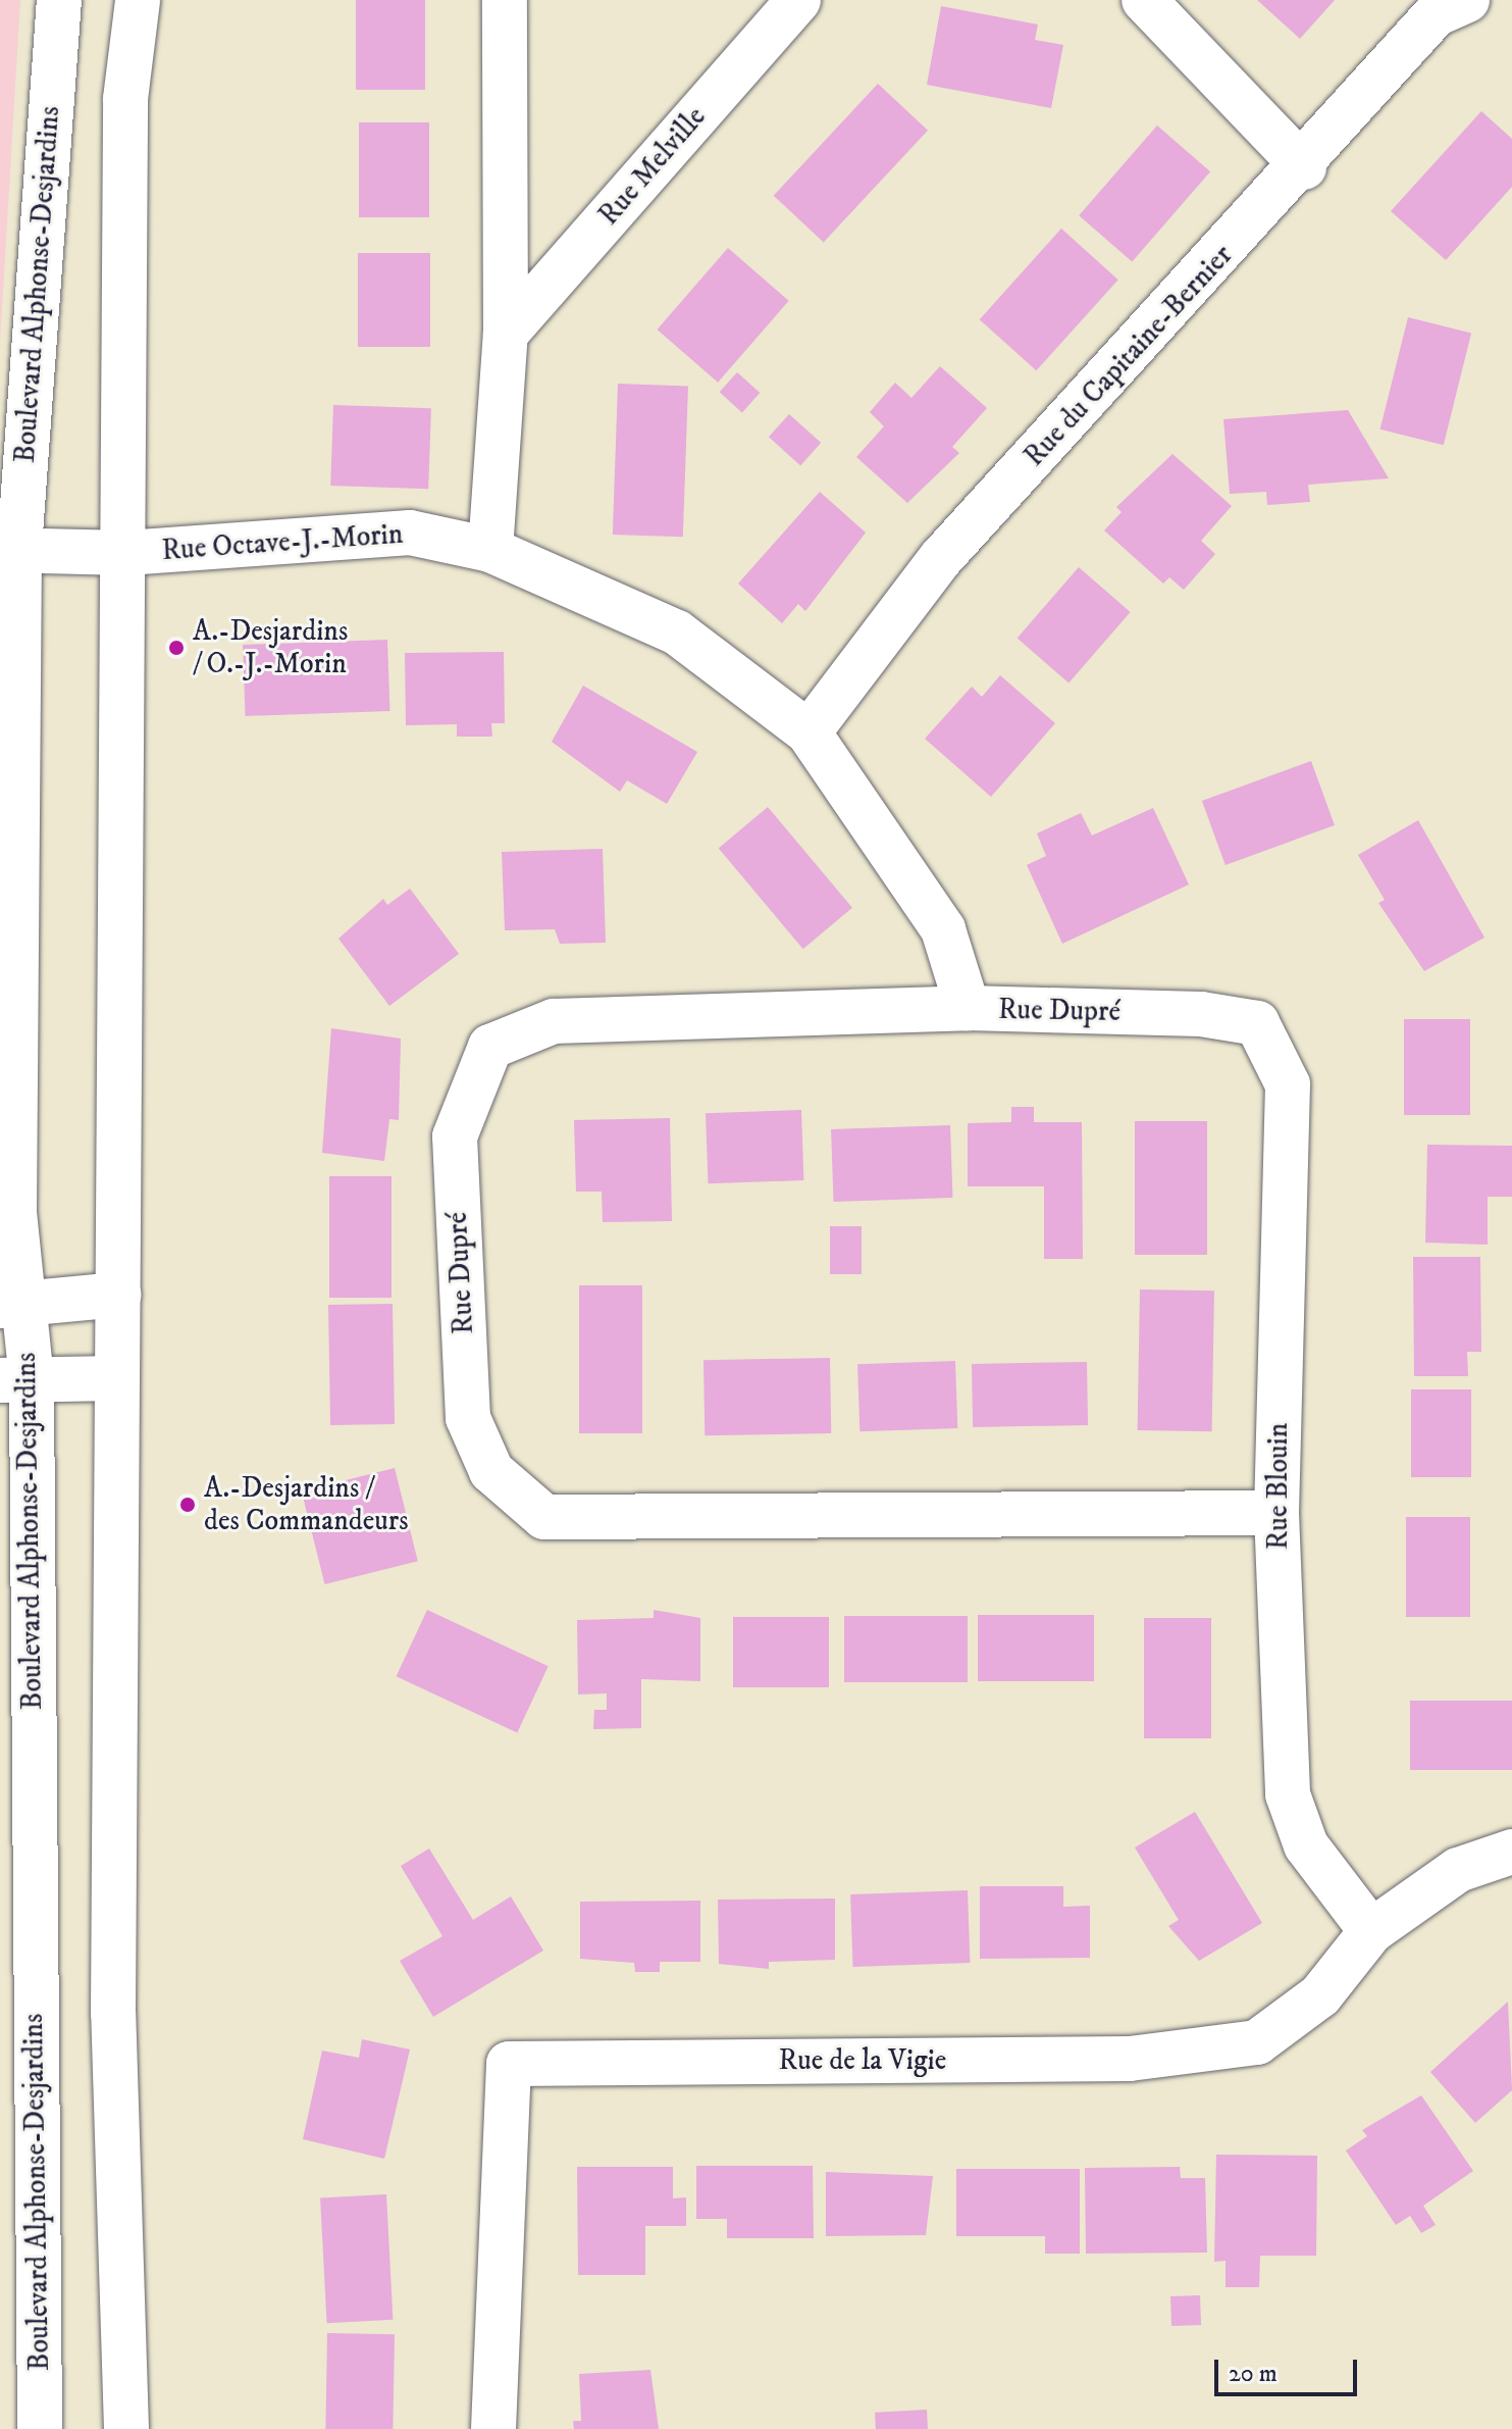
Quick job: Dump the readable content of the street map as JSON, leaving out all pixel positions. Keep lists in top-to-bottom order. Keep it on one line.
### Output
{"streets":{"street":["Rue Melville","Boulevard Alphonse-Desjardins","Rue du Capitaine-Bernier","Rue Octave-J.-Morin","Rue Dupré","Rue Blouin","Rue de la Vigie"]},"crossings":[["Boulevard Alphonse-Desjardins","Rue Octave-J.-Morin"],["Rue du Capitaine-Bernier","Rue Octave-J.-Morin"],["Rue Octave-J.-Morin","Rue Dupré"],["Rue Dupré","Rue Blouin"],["Rue Blouin","Rue de la Vigie"]],"places":["A.-Desjardins / O.-J.-Morin","A.-Desjardins / des Commandeurs"],"scale_bar":"20 m"}
